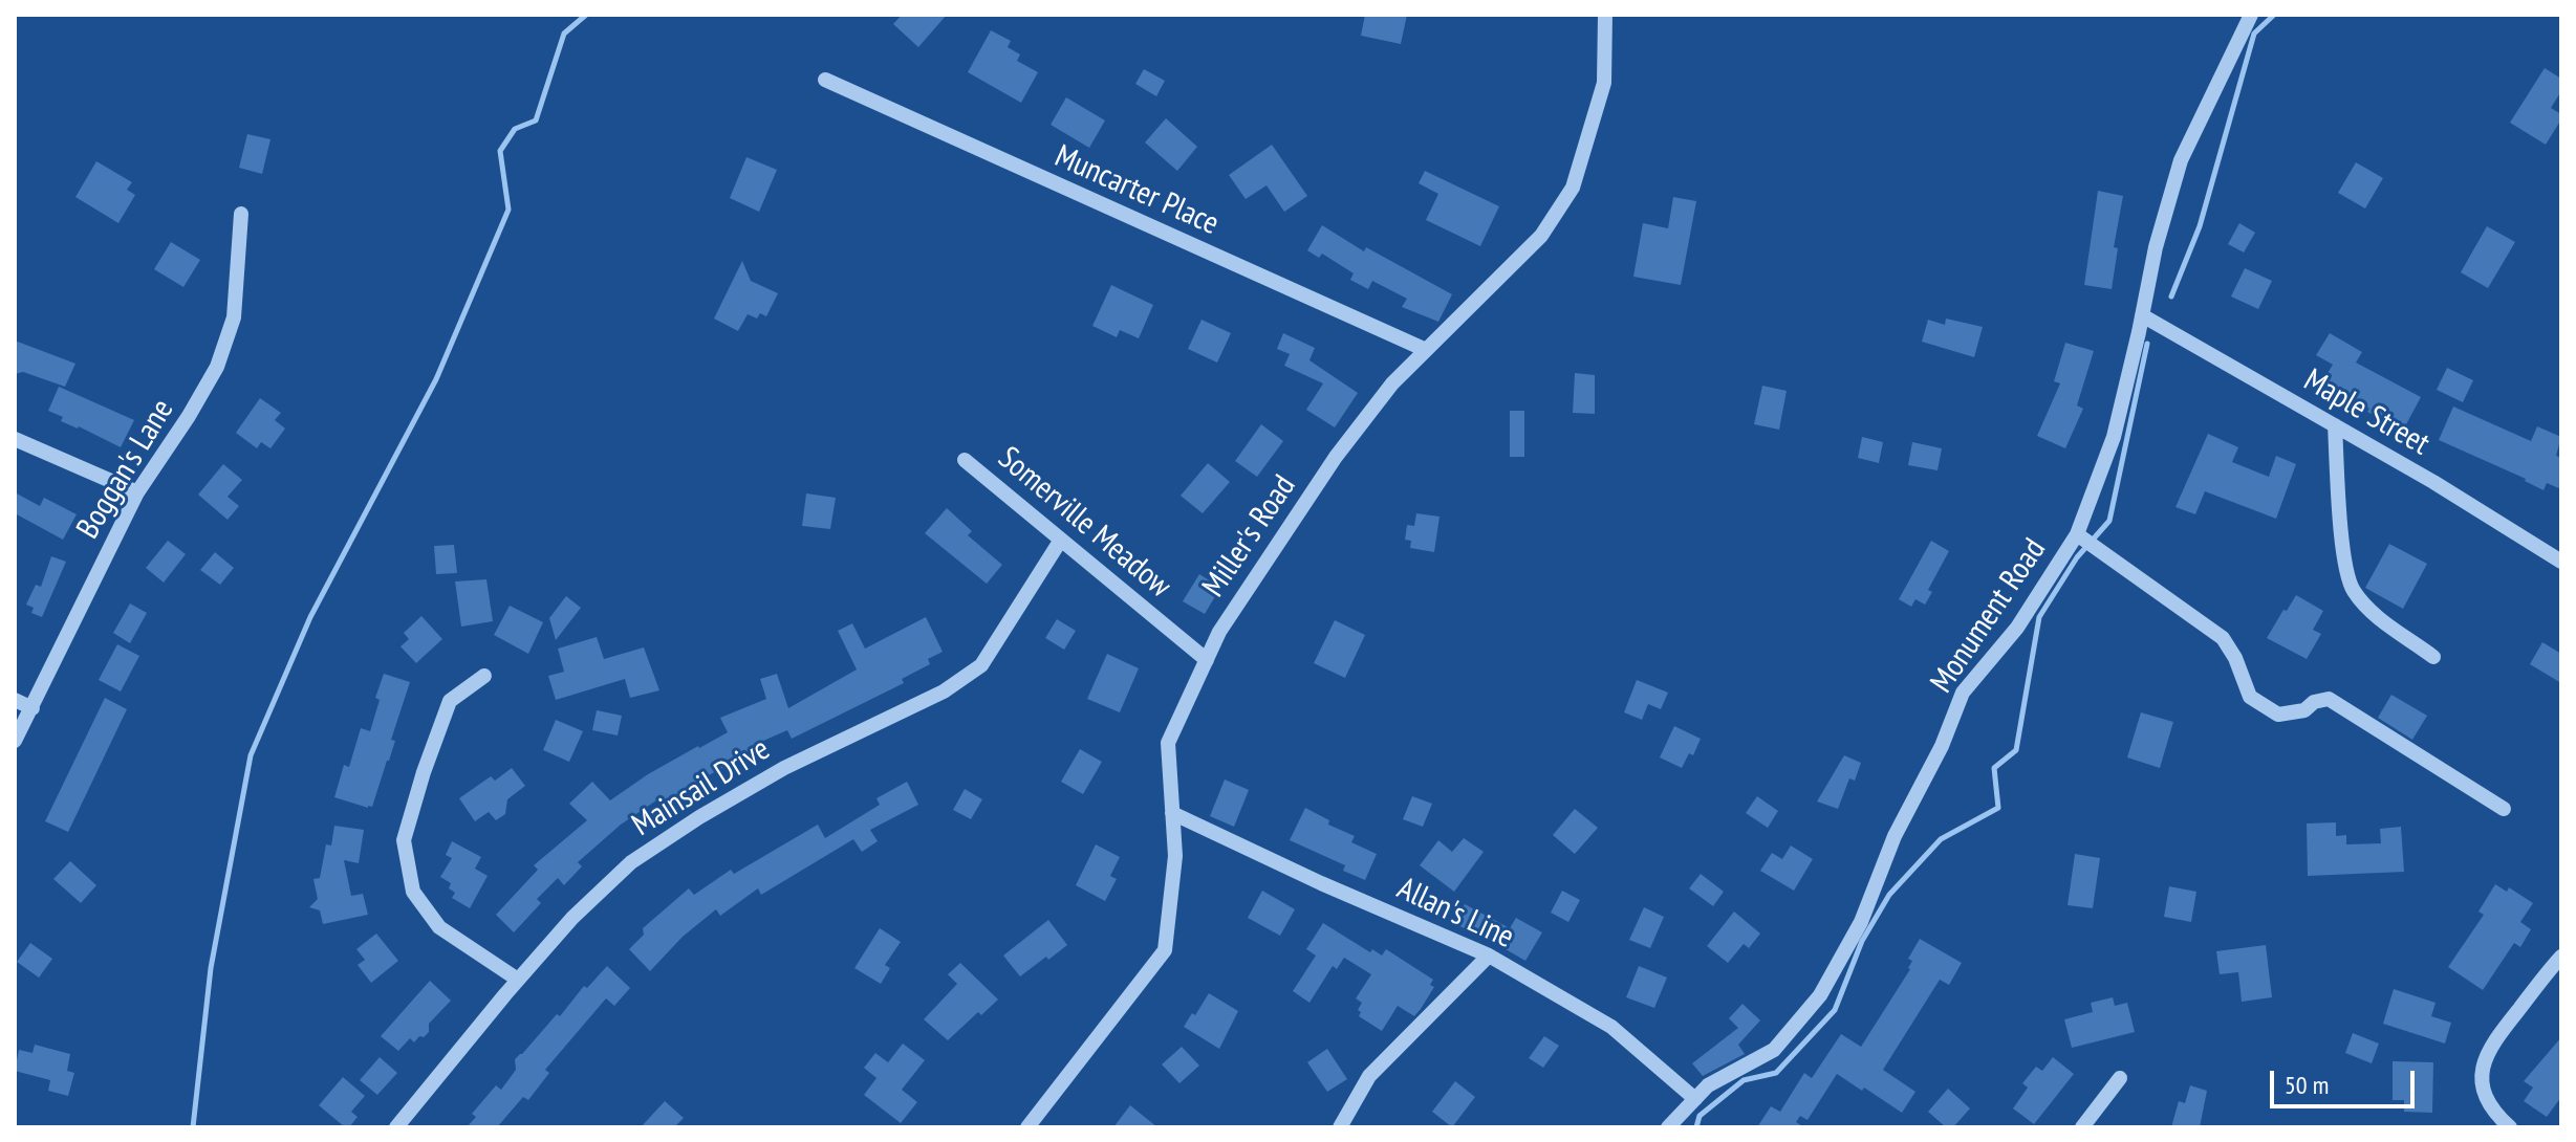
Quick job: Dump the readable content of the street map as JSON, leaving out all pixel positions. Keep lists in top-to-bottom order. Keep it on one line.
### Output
{"streets":{"street":["Muncarter Place","Maple Street","Boggan's Lane","Somerville Meadow","Miller's Road","Monument Road","Mainsail Drive","Allan's Line"]},"crossings":[["Muncarter Place","Miller's Road"],["Maple Street","Monument Road"],["Somerville Meadow","Miller's Road"],["Somerville Meadow","Mainsail Drive"],["Miller's Road","Allan's Line"],["Monument Road","Allan's Line"]],"scale_bar":"50 m"}
